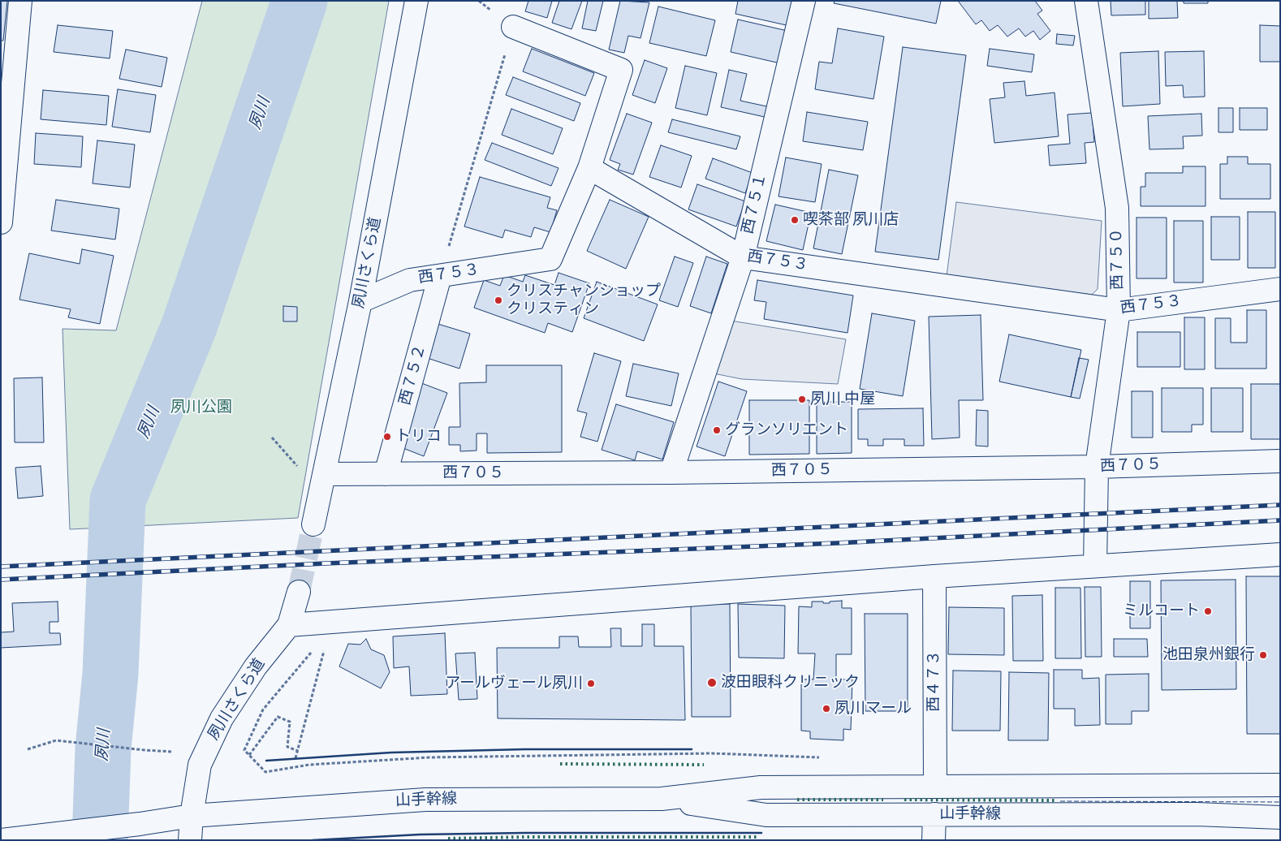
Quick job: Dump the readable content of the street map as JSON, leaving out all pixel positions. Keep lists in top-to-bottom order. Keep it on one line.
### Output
{"streets":{"street":["西７５１","西７５０","西７５３","夙川さくら道","西７５２","西７０５","西４７３","山手幹線"]},"crossings":[["西７５１","西７５３"],["西７５１","西７０５"],["西７５０","西７５３"],["西７５０","西７０５"],["西７５３","夙川さくら道"],["西７５３","西７５２"],["夙川さくら道","西７０５"],["夙川さくら道","山手幹線"],["西７５２","西７０５"],["西４７３","山手幹線"]],"water":["夙川"],"parks":["夙川公園"],"places":["喫茶部 夙川店","クリスチャンショップ クリスティン","夙川 中屋","グランソリエント","トリコ","ミルコート","池田泉州銀行","波田眼科クリニック","アールヴェール夙川","夙川マール"]}
